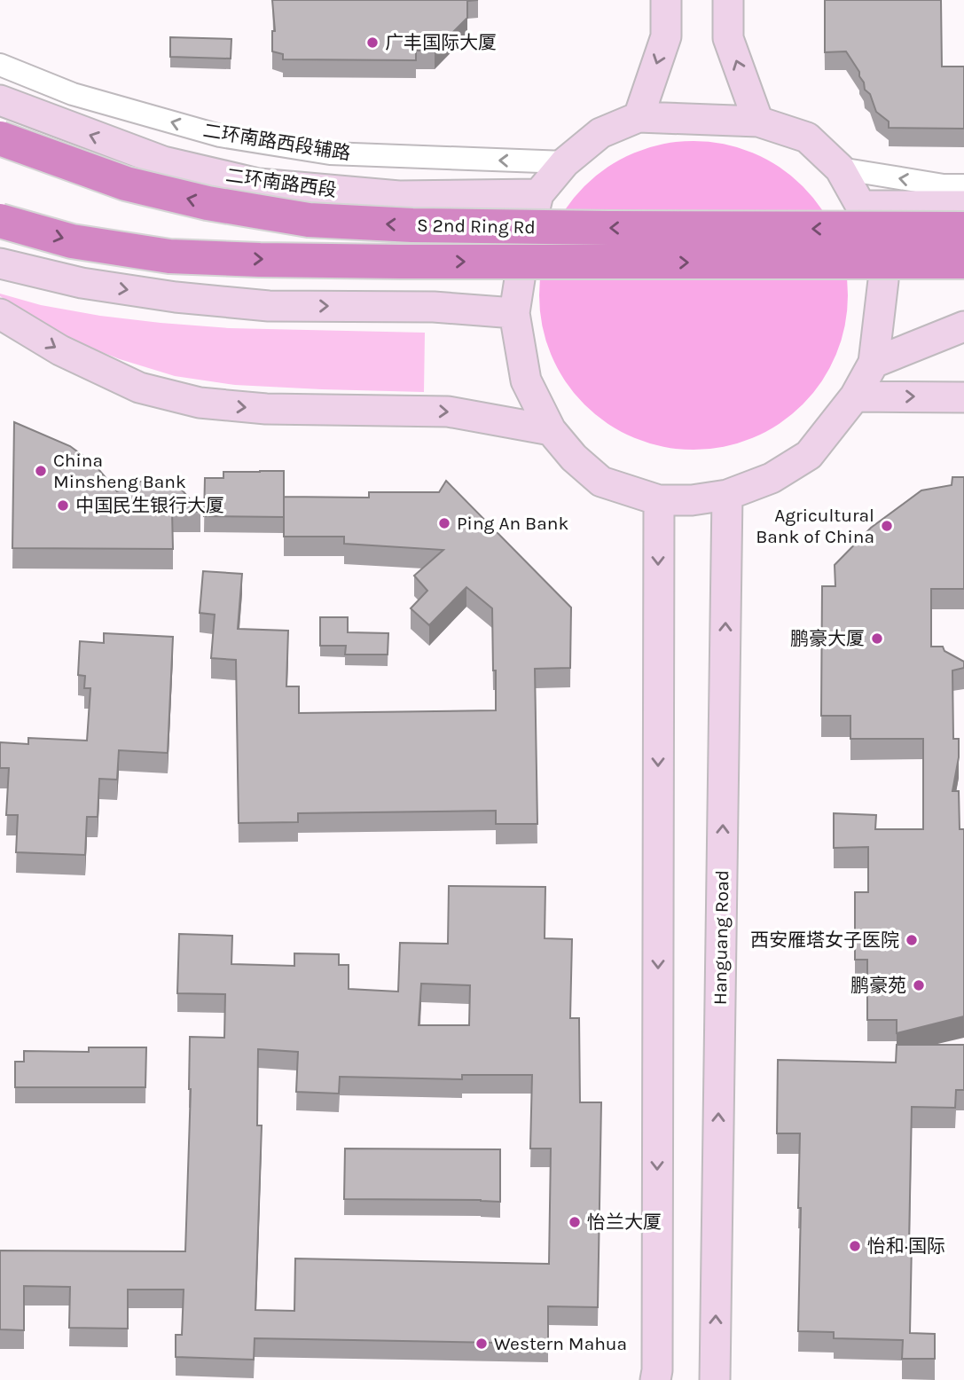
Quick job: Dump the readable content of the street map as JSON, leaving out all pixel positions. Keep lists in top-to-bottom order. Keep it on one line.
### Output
{"streets":{"highway":["S 2nd Ring Rd"],"main road":["二环南路西段","Hanguang Road"],"street":["二环南路西段辅路"]},"one_way":["二环南路西段辅路"],"places":["广丰国际大厦","China Minsheng Bank","中国民生银行大厦","Ping An Bank","Agricultural Bank of China","鹏豪大厦","西安雁塔女子医院","鹏豪苑","怡兰大厦","怡和·国际","Western Mahua"]}
